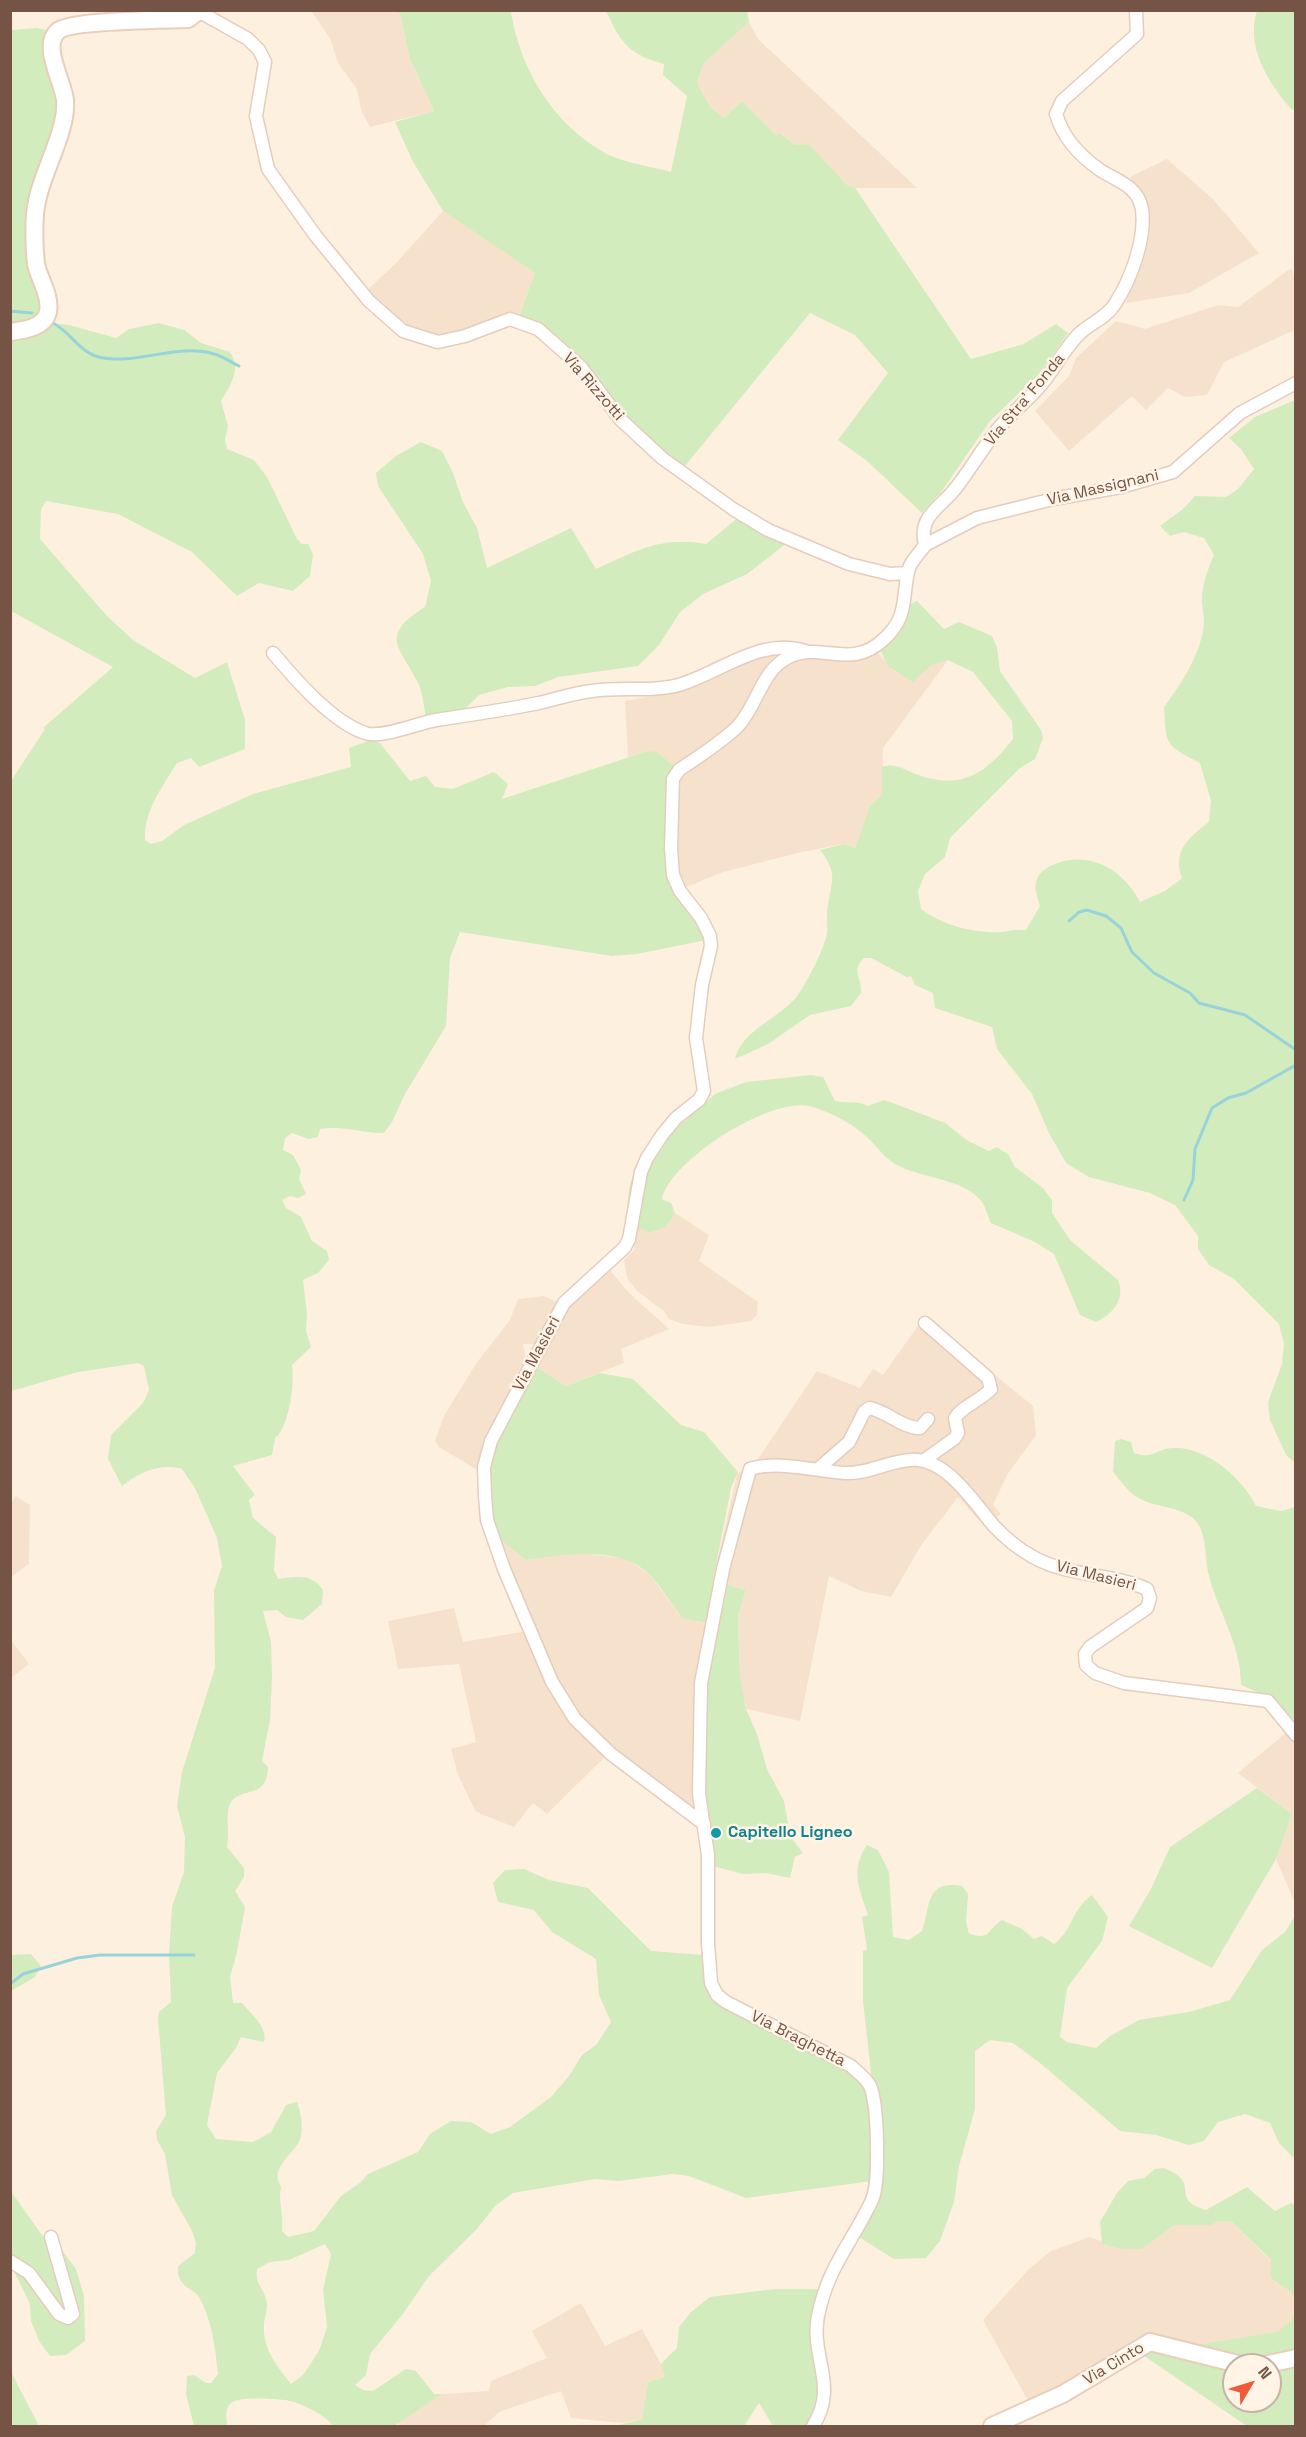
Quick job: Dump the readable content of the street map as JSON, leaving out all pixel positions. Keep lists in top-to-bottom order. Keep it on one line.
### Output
{"streets":{"street":["Via Rizzotti","Via Stra' Fonda","Via Massignani","Via Masieri","Via Braghetta","Via Cinto"]},"crossings":[["Via Rizzotti","Via Stra' Fonda"],["Via Stra' Fonda","Via Massignani"],["Via Masieri","Via Braghetta"]],"places":["Capitello Ligneo"],"north":"top right"}
